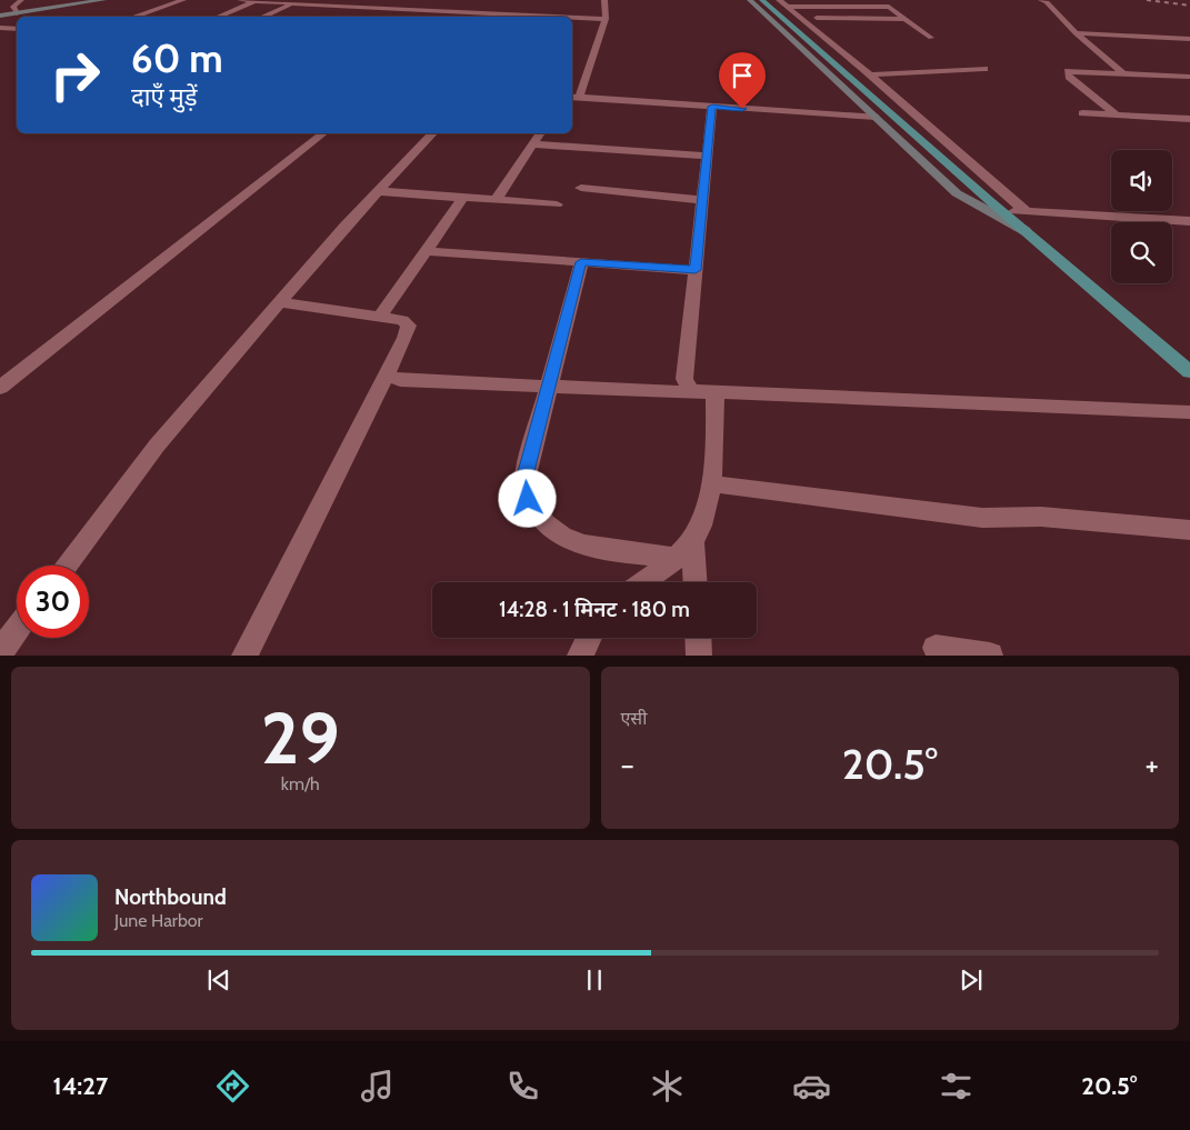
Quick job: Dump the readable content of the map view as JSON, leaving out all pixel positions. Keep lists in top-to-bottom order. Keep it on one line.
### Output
{"page":{"turn":["60 m","दाएँ मुड़ें"],"limit":"30","trip":"14:28 · 1 मिनट · 180 m","tile":[["29","km/h"],"एसी"],"heat":["−","20.5°","+"],"song":["Northbound","June Harbor"],"tabs":["14:27","20.5°"]}}
